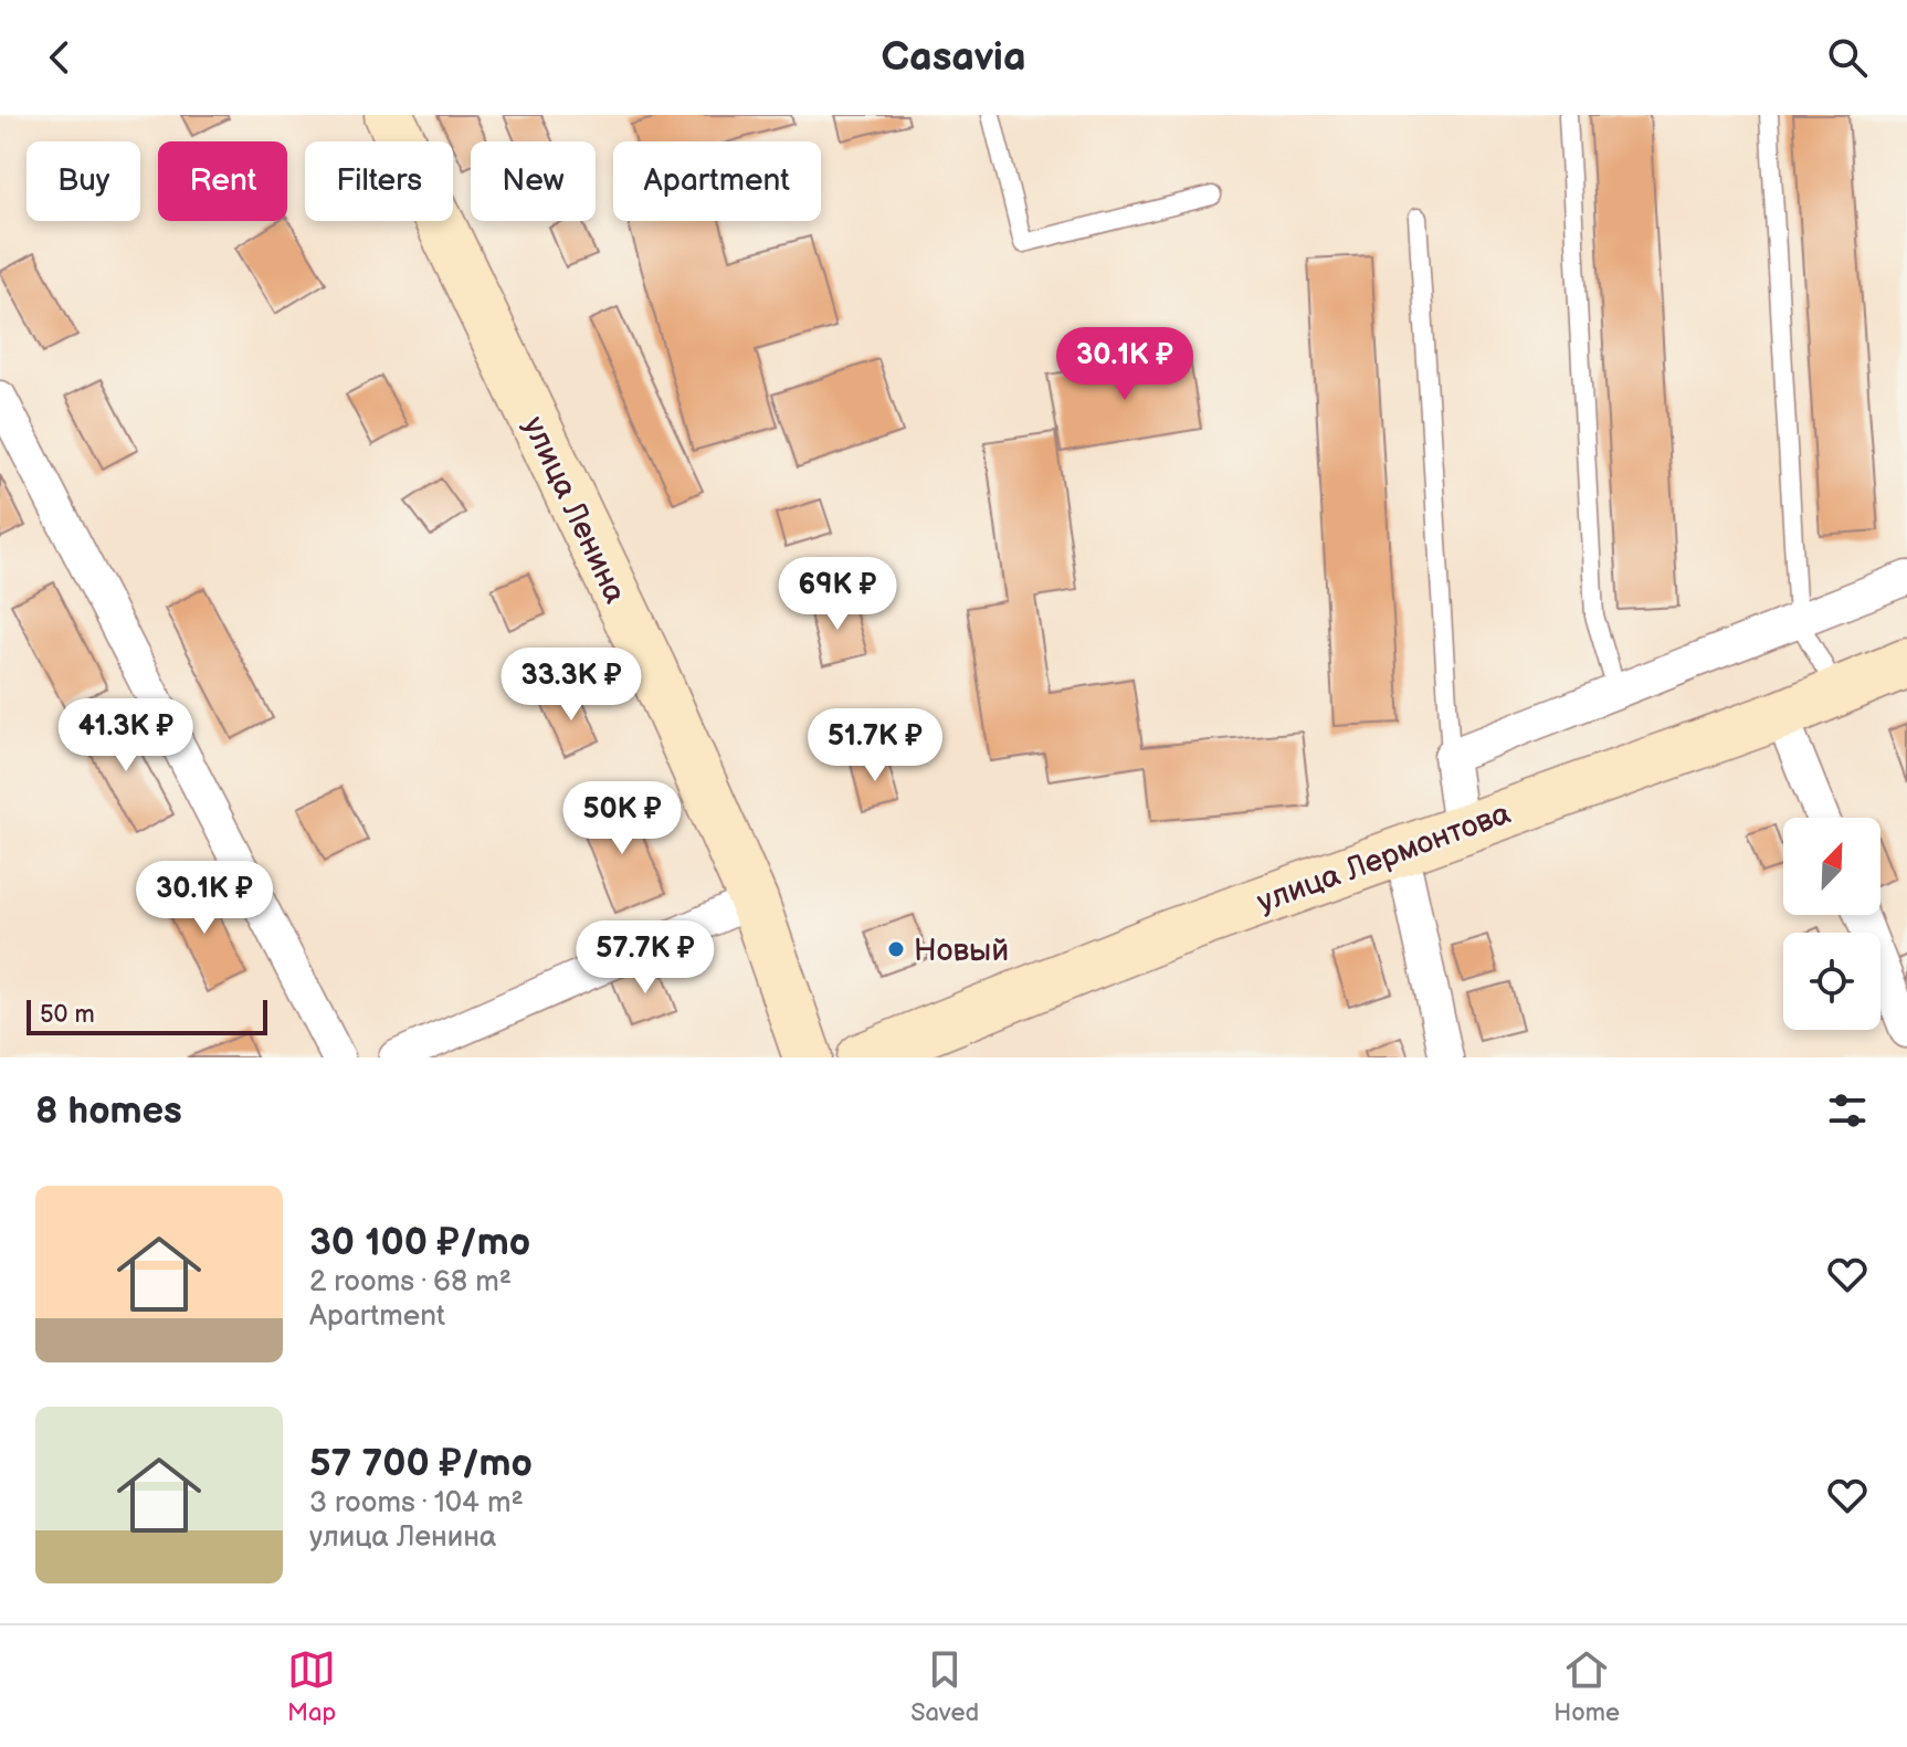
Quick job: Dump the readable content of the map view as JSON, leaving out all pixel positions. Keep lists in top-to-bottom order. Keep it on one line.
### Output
{"streets":{"street":["улица Ленина","улица Лермонтова"]},"places":["Новый"],"scale_bar":"50 m","north":"top right","page":{"header":"Casavia","chip":["Buy","Rent","Filters","New","Apartment"],"price":["30.1K ₽","69K ₽","33.3K ₽","41.3K ₽","51.7K ₽","50K ₽","30.1K ₽","57.7K ₽"],"scale":"50 m","heading":"8 homes","list":[{"name":"30 100 ₽/mo","note":"2 rooms · 68 m² · Apartment"},{"name":"57 700 ₽/mo","note":"3 rooms · 104 m² · улица Ленина"}],"tabs":["Map","Saved","Home"]}}
